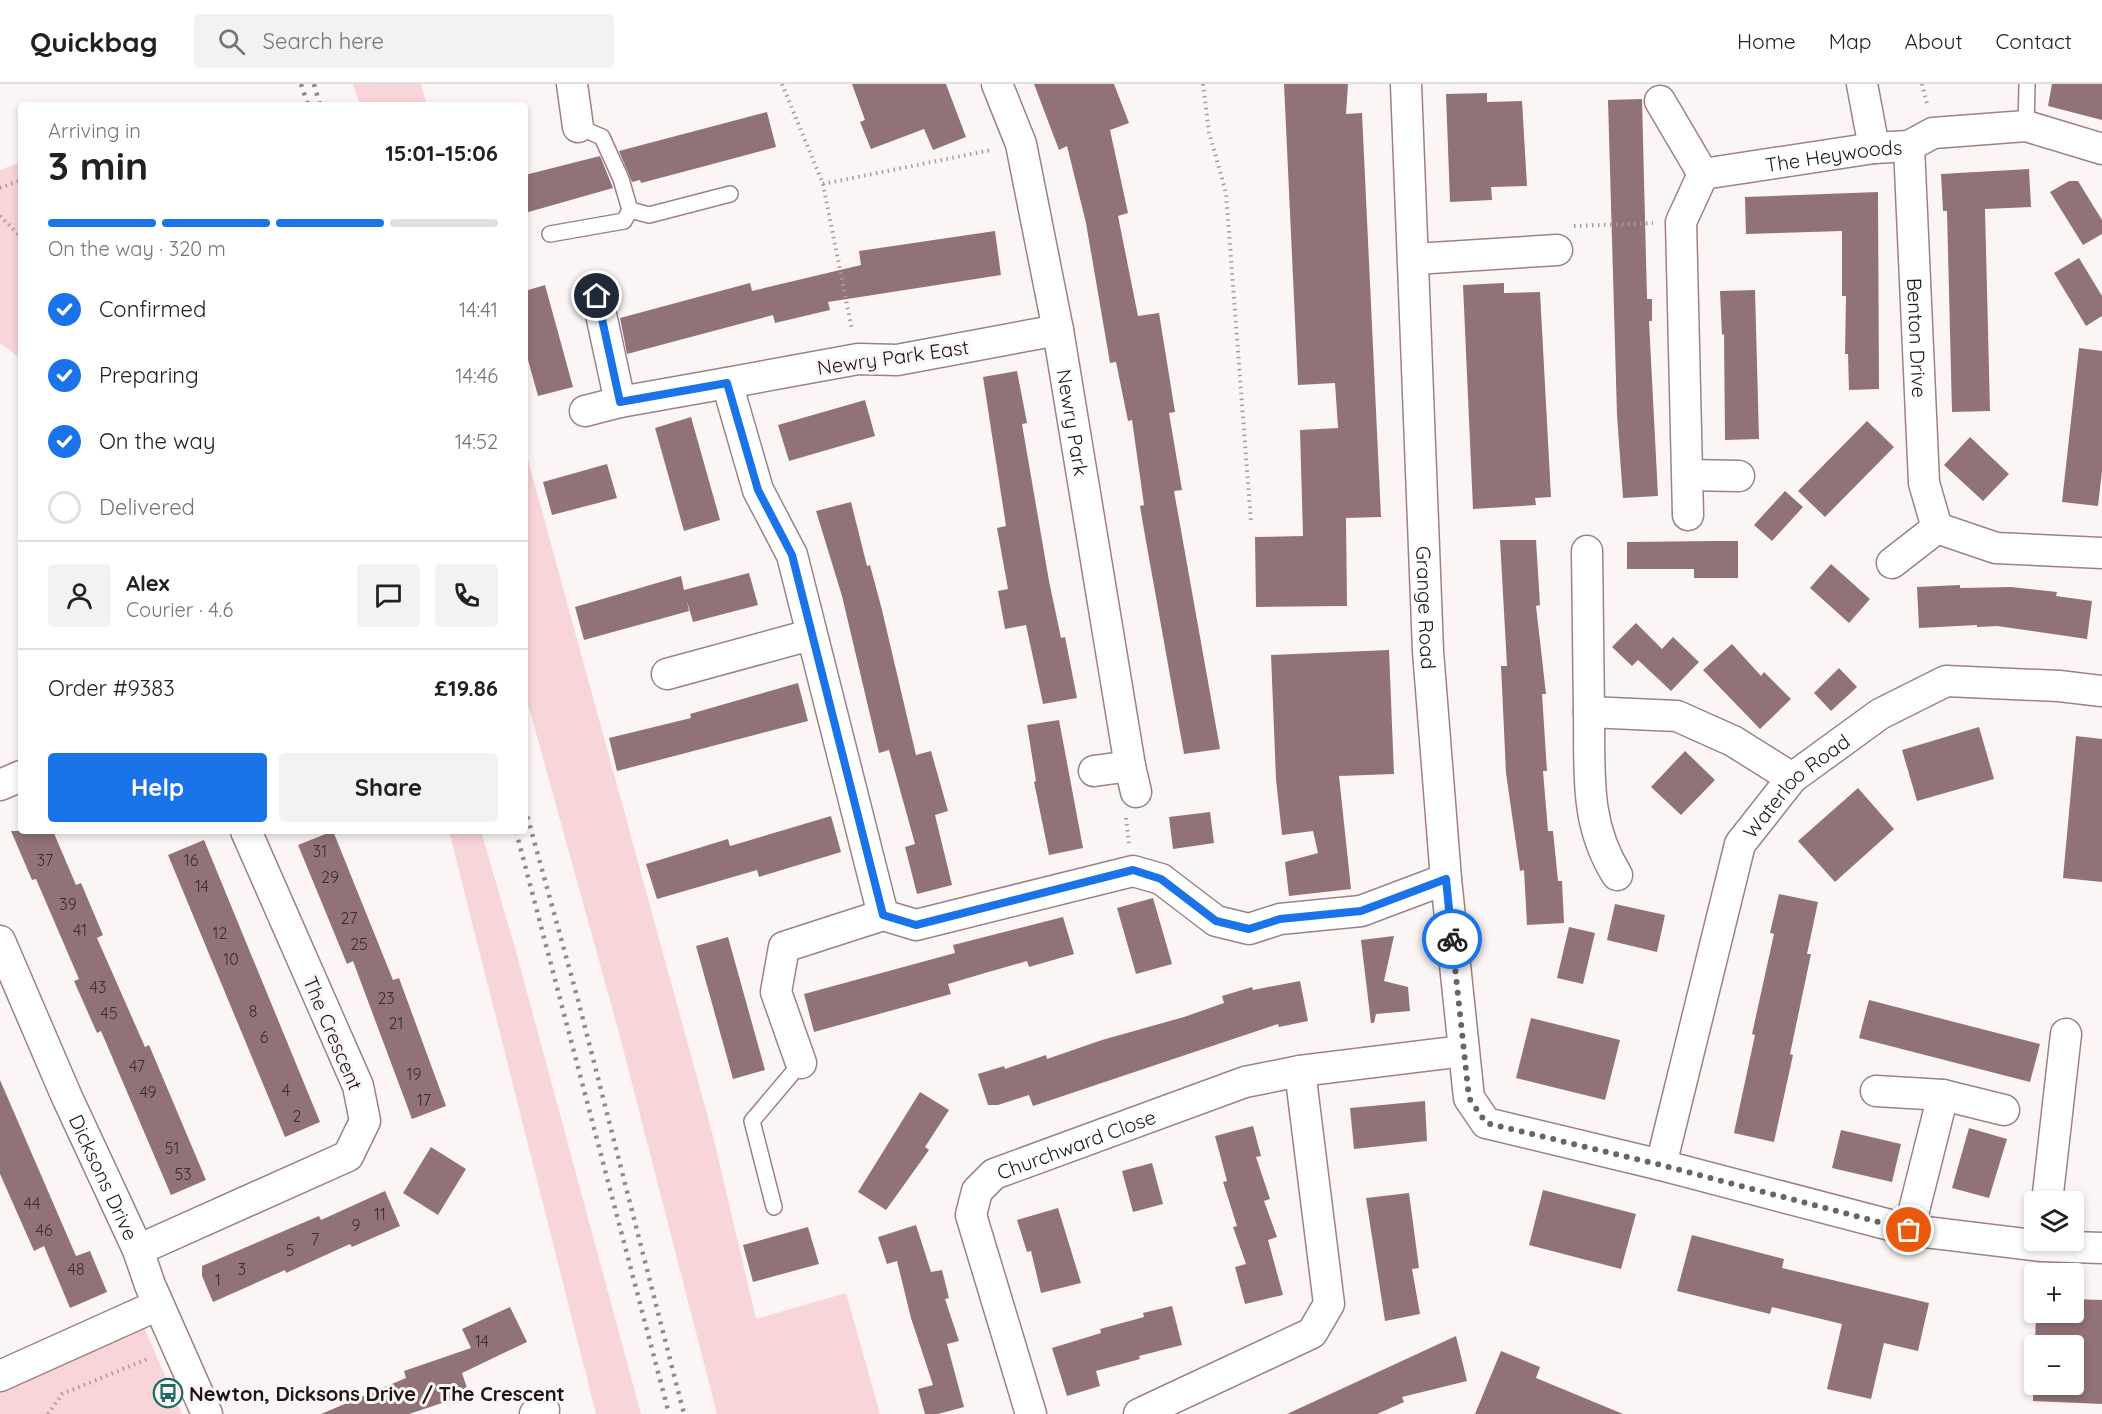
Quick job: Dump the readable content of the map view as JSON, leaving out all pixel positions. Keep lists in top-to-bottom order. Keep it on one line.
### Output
{"streets":{"street":["The Heywoods","Benton Drive","Newry Park East","Newry Park","Grange Road","Waterloo Road","The Crescent","Churchward Close","Dicksons Drive"]},"crossings":[["The Heywoods","Benton Drive"],["Newry Park East","Newry Park"],["Grange Road","Waterloo Road"],["Grange Road","Churchward Close"],["The Crescent","Dicksons Drive"]],"places":{"bus stop":["Newton, Dicksons Drive / The Crescent"]},"house_numbers":["31","37","16","29","14","39","27","41","12","25","10","43","23","8","45","21","6","47","19","4","49","17","2","51","53","44","11","9","46","7","5","48","3","1","14"],"page":{"header":"Quickbag","search":"Search here","nav":["Home","Map","About","Contact"],"heading":["3 min","Arriving in","15:01–15:06"],"panel":["Alex","Courier · 4.6","Order #9383","£19.86"],"bar":"On the way · 320 m","list":[["Confirmed","14:41"],["Preparing","14:46"],["On the way","14:52"],"Delivered"],"buttons":["Help","Share"],"map_buttons":["+","−"]}}
